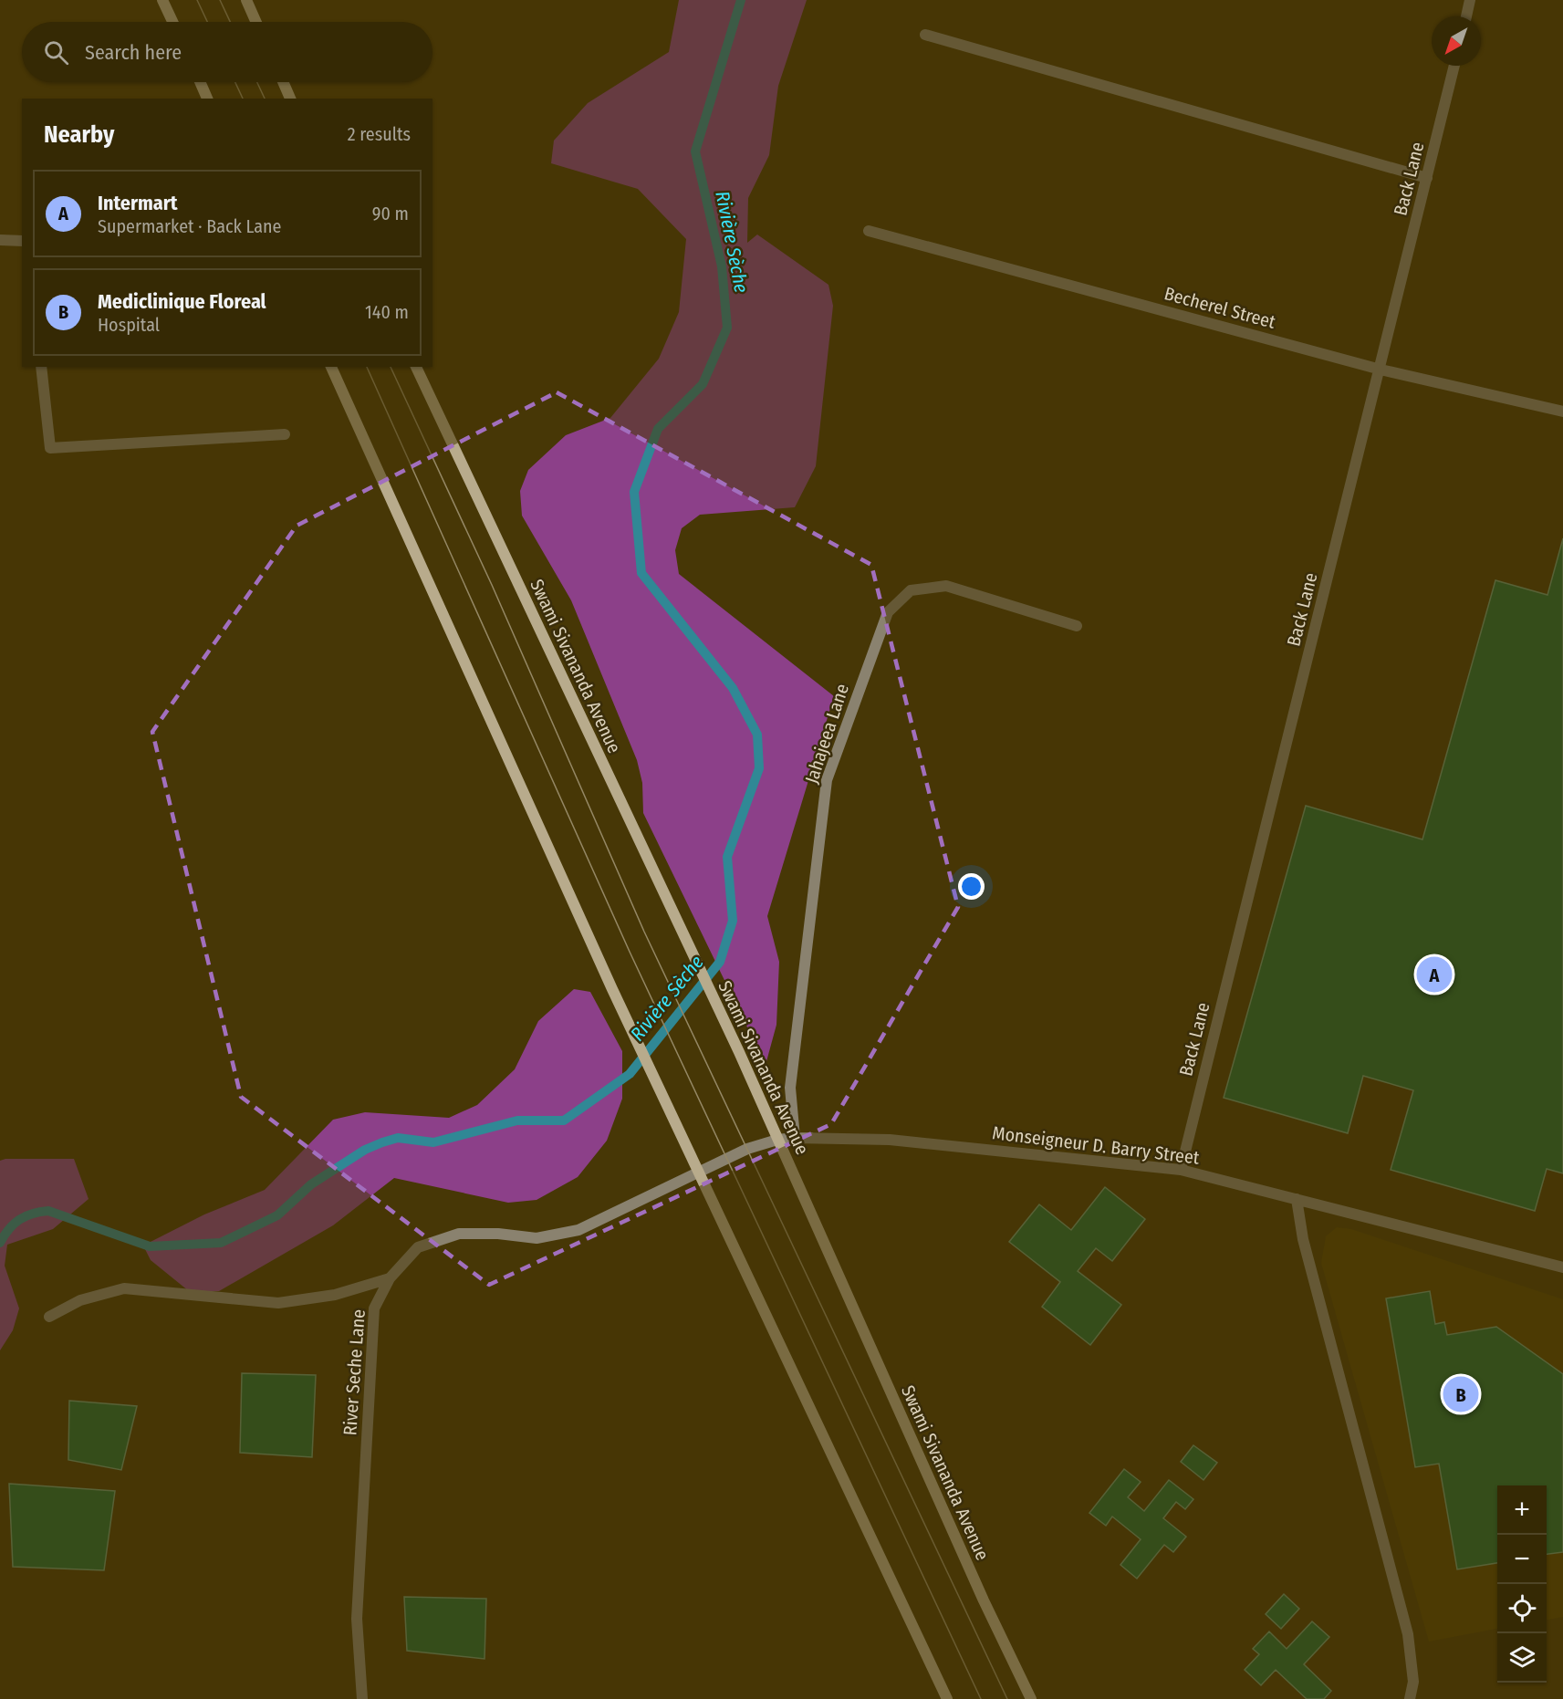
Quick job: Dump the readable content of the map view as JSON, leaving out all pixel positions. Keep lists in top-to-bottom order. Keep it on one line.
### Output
{"streets":{"street":["Back Lane","Becherel Street","Swami Sivananda Avenue","Jahajeea Lane","Monseigneur D. Barry Street","River Seche Lane"]},"crossings":[["Back Lane","Becherel Street"],["Back Lane","Monseigneur D. Barry Street"],["Swami Sivananda Avenue","Monseigneur D. Barry Street"],["Swami Sivananda Avenue","River Seche Lane"],["Jahajeea Lane","Monseigneur D. Barry Street"],["Monseigneur D. Barry Street","River Seche Lane"]],"water":["Rivière Sèche"],"north":"bottom left","page":{"search":"Search here","heading":["Nearby","2 results"],"list":[{"mark":"A","name":"Intermart","note":"Supermarket · Back Lane","value":"90 m"},{"mark":"B","name":"Mediclinique Floreal","note":"Hospital","value":"140 m"}],"pins":["A","B"],"map_buttons":["+","−"]}}
